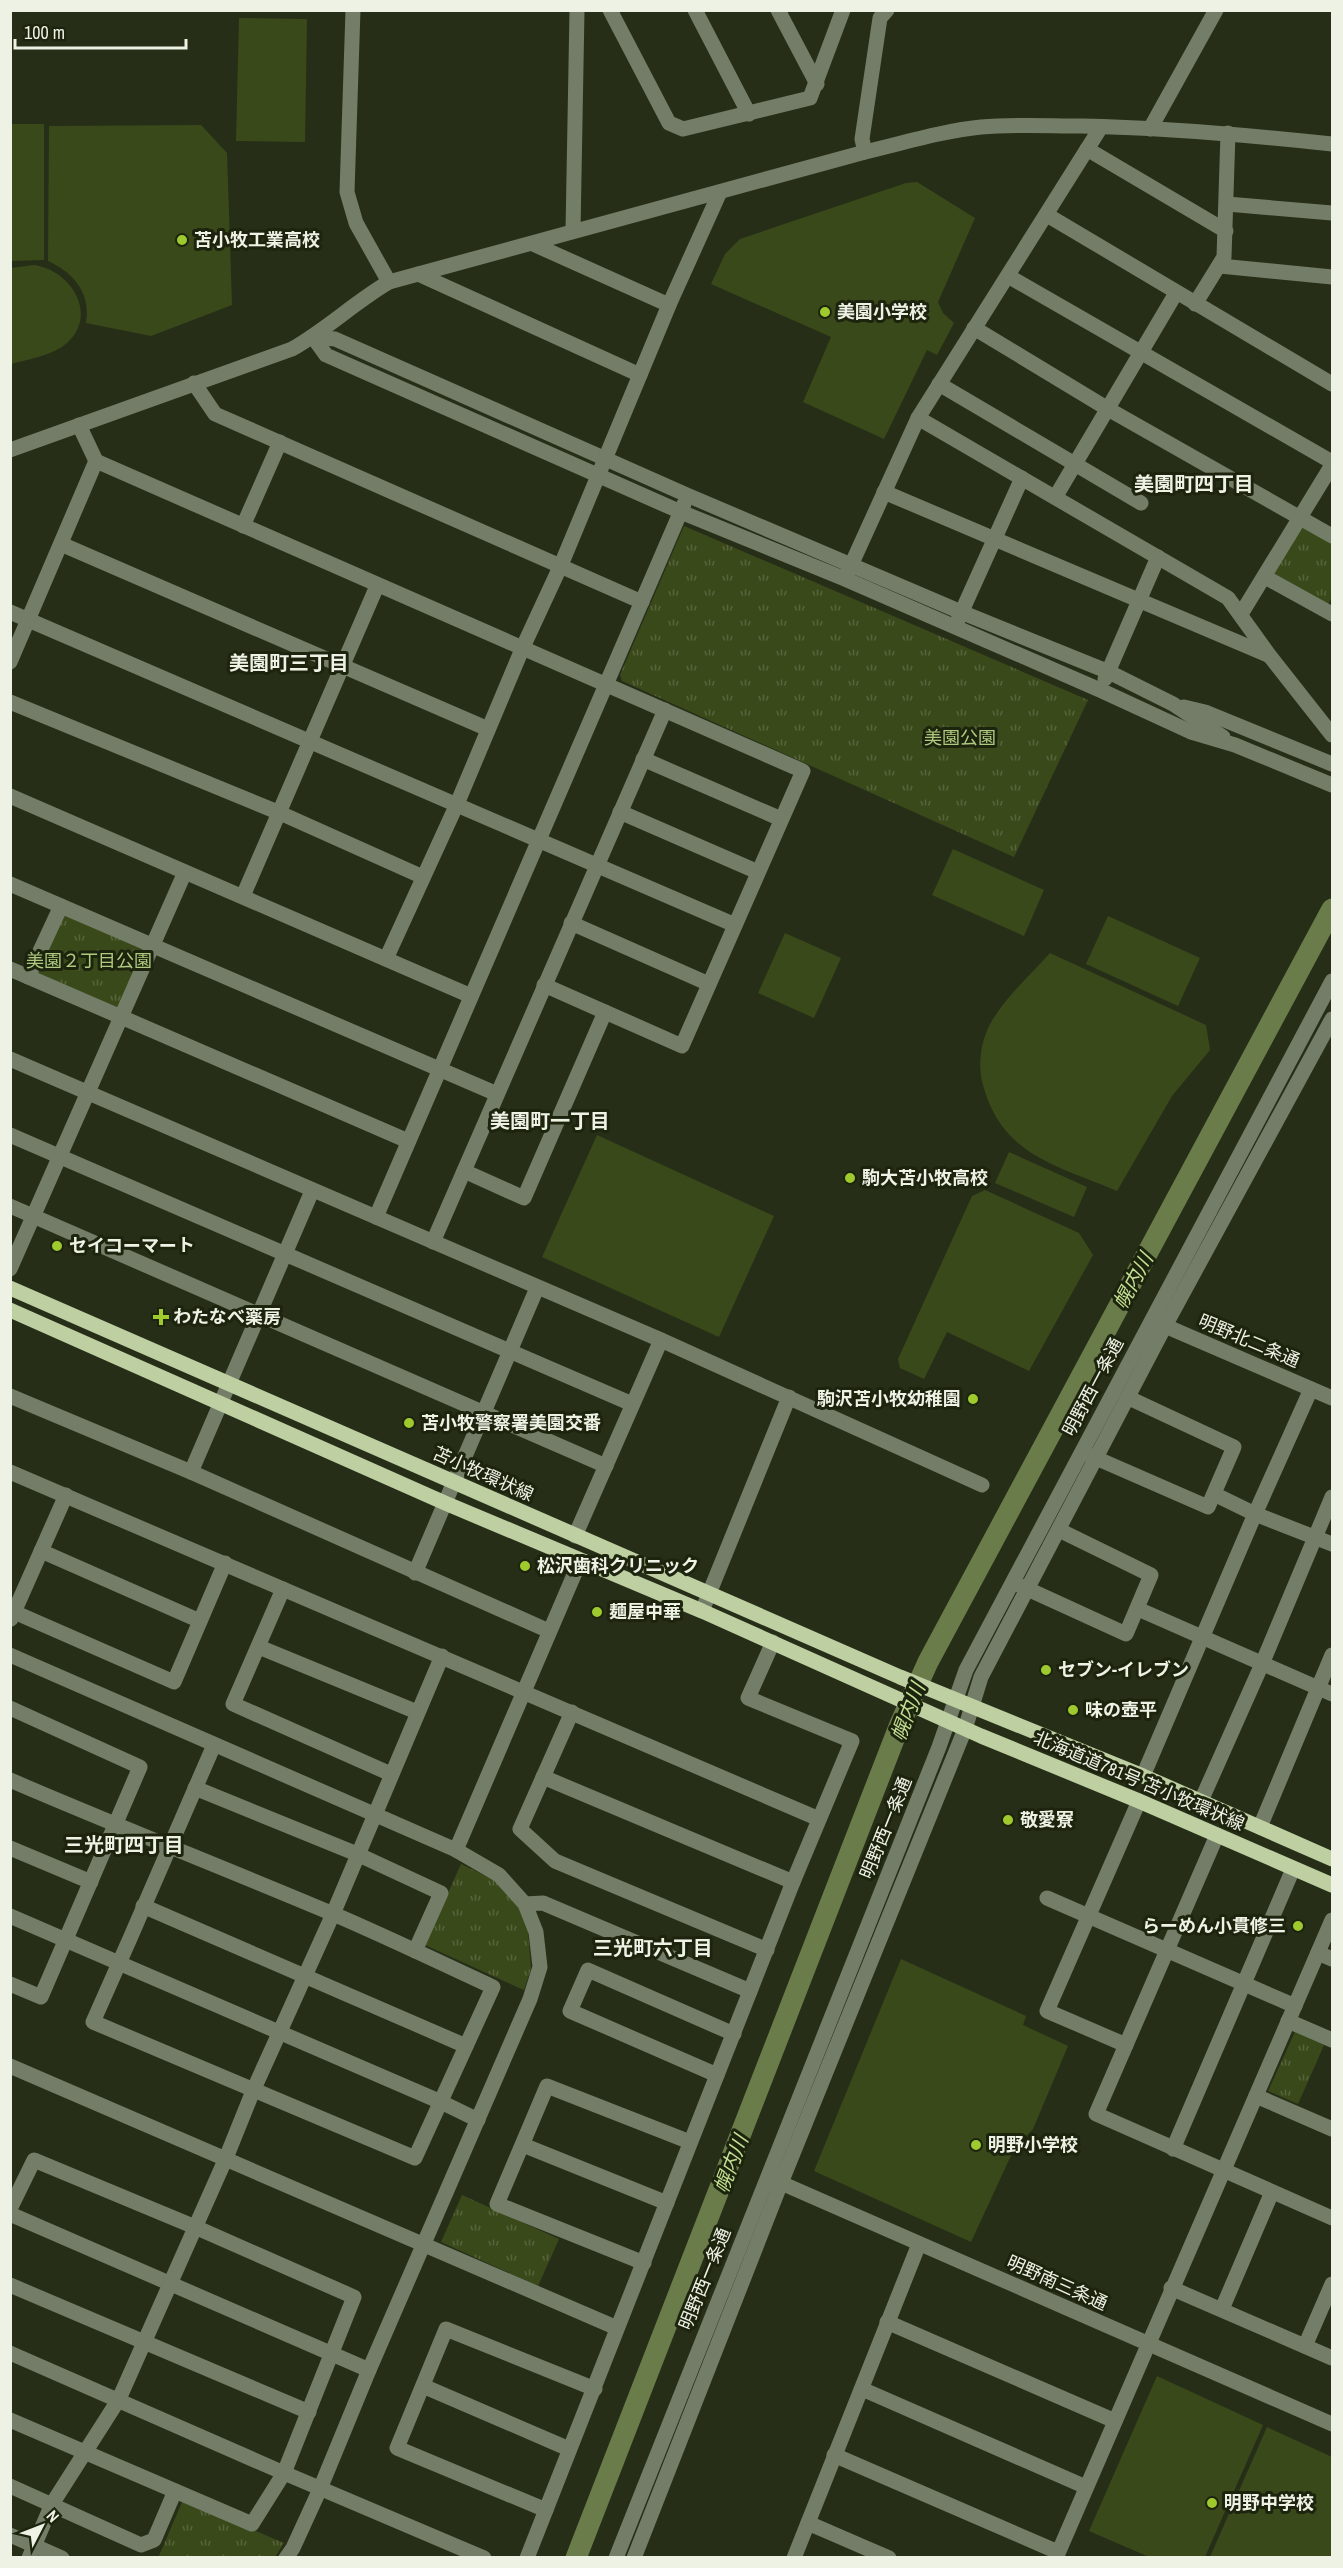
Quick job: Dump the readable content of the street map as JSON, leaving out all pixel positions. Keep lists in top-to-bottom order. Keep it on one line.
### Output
{"streets":{"main road":["苫小牧環状線","北海道道781号 苫小牧環状線"],"street":["明野北二条通","明野西一条通","明野南三条通"]},"crossings":[["明野北二条通","明野西一条通"],["明野西一条通","北海道道781号 苫小牧環状線"],["明野西一条通","明野南三条通"],["苫小牧環状線","北海道道781号 苫小牧環状線"]],"districts":["美園町四丁目","美園町三丁目","美園町一丁目","三光町四丁目","三光町六丁目"],"water":["幌内川"],"parks":["美園公園","美園２丁目公園"],"places":{"other":["苫小牧工業高校","美園小学校","駒大苫小牧高校","セイコーマート","駒沢苫小牧幼稚園","苫小牧警察署美園交番","松沢歯科クリニック","麺屋中華","セブン-イレブン","味の壺平","敬愛寮","らーめん小貫修三","明野小学校","明野中学校"],"health":["わたなべ薬房"]},"scale_bar":"100 m","north":"top right"}
